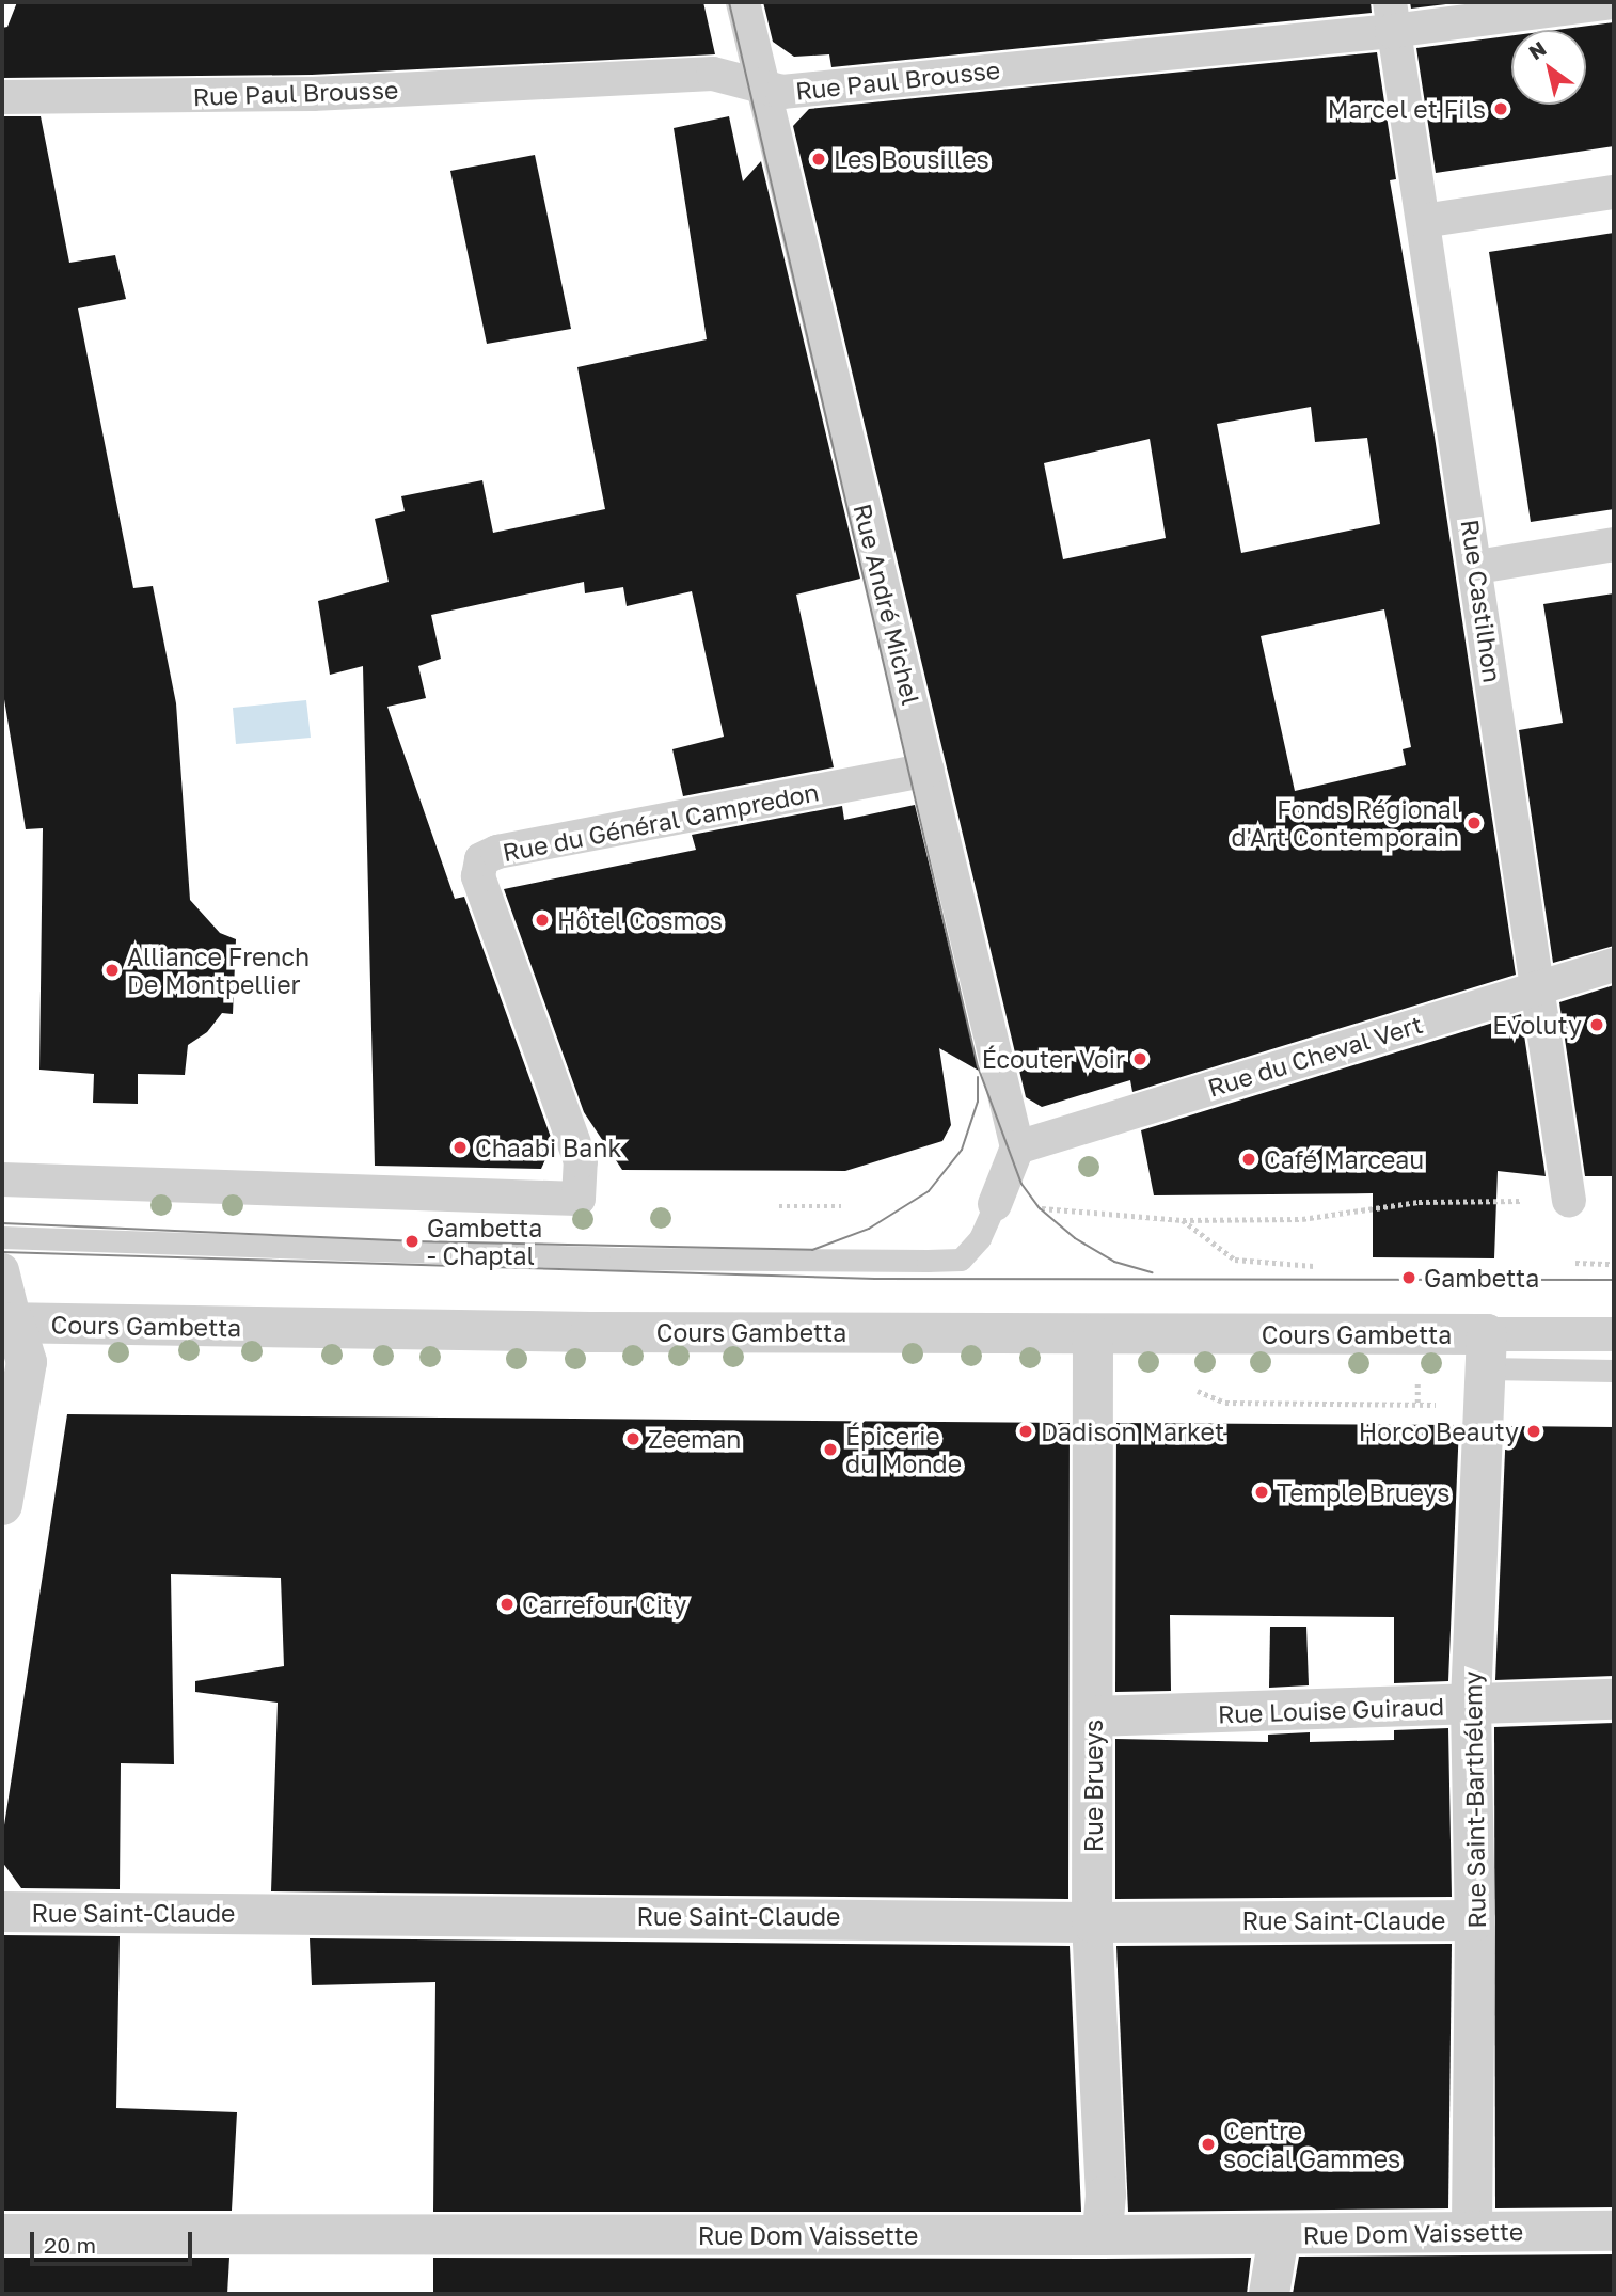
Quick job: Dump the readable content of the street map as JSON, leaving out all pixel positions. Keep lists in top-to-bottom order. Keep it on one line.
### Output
{"streets":{"street":["Rue Paul Brousse","Rue Castilhon","Rue André Michel","Rue du Général Campredon","Rue du Cheval Vert","Cours Gambetta","Rue Louise Guiraud","Rue Brueys","Rue Saint-Barthélemy","Rue Saint-Claude","Rue Dom Vaissette"]},"crossings":[["Rue Paul Brousse","Rue Castilhon"],["Rue Paul Brousse","Rue André Michel"],["Rue Castilhon","Rue du Cheval Vert"],["Rue André Michel","Rue du Général Campredon"],["Rue André Michel","Rue du Cheval Vert"],["Cours Gambetta","Rue Brueys"],["Cours Gambetta","Rue Saint-Barthélemy"],["Rue Louise Guiraud","Rue Brueys"],["Rue Louise Guiraud","Rue Saint-Barthélemy"],["Rue Brueys","Rue Saint-Claude"],["Rue Brueys","Rue Dom Vaissette"],["Rue Saint-Barthélemy","Rue Saint-Claude"],["Rue Saint-Barthélemy","Rue Dom Vaissette"]],"places":["Marcel et Fils","Les Bousilles","Fonds Régional d'Art Contemporain","Hôtel Cosmos","Alliance French De Montpellier","Evoluty","Écouter Voir","Chaabi Bank","Café Marceau","Gambetta - Chaptal","Gambetta","Dadison Market","Horco Beauty","Zeeman","Épicerie du Monde","Temple Brueys","Carrefour City","Centre social Gammes"],"scale_bar":"20 m","north":"top left"}
